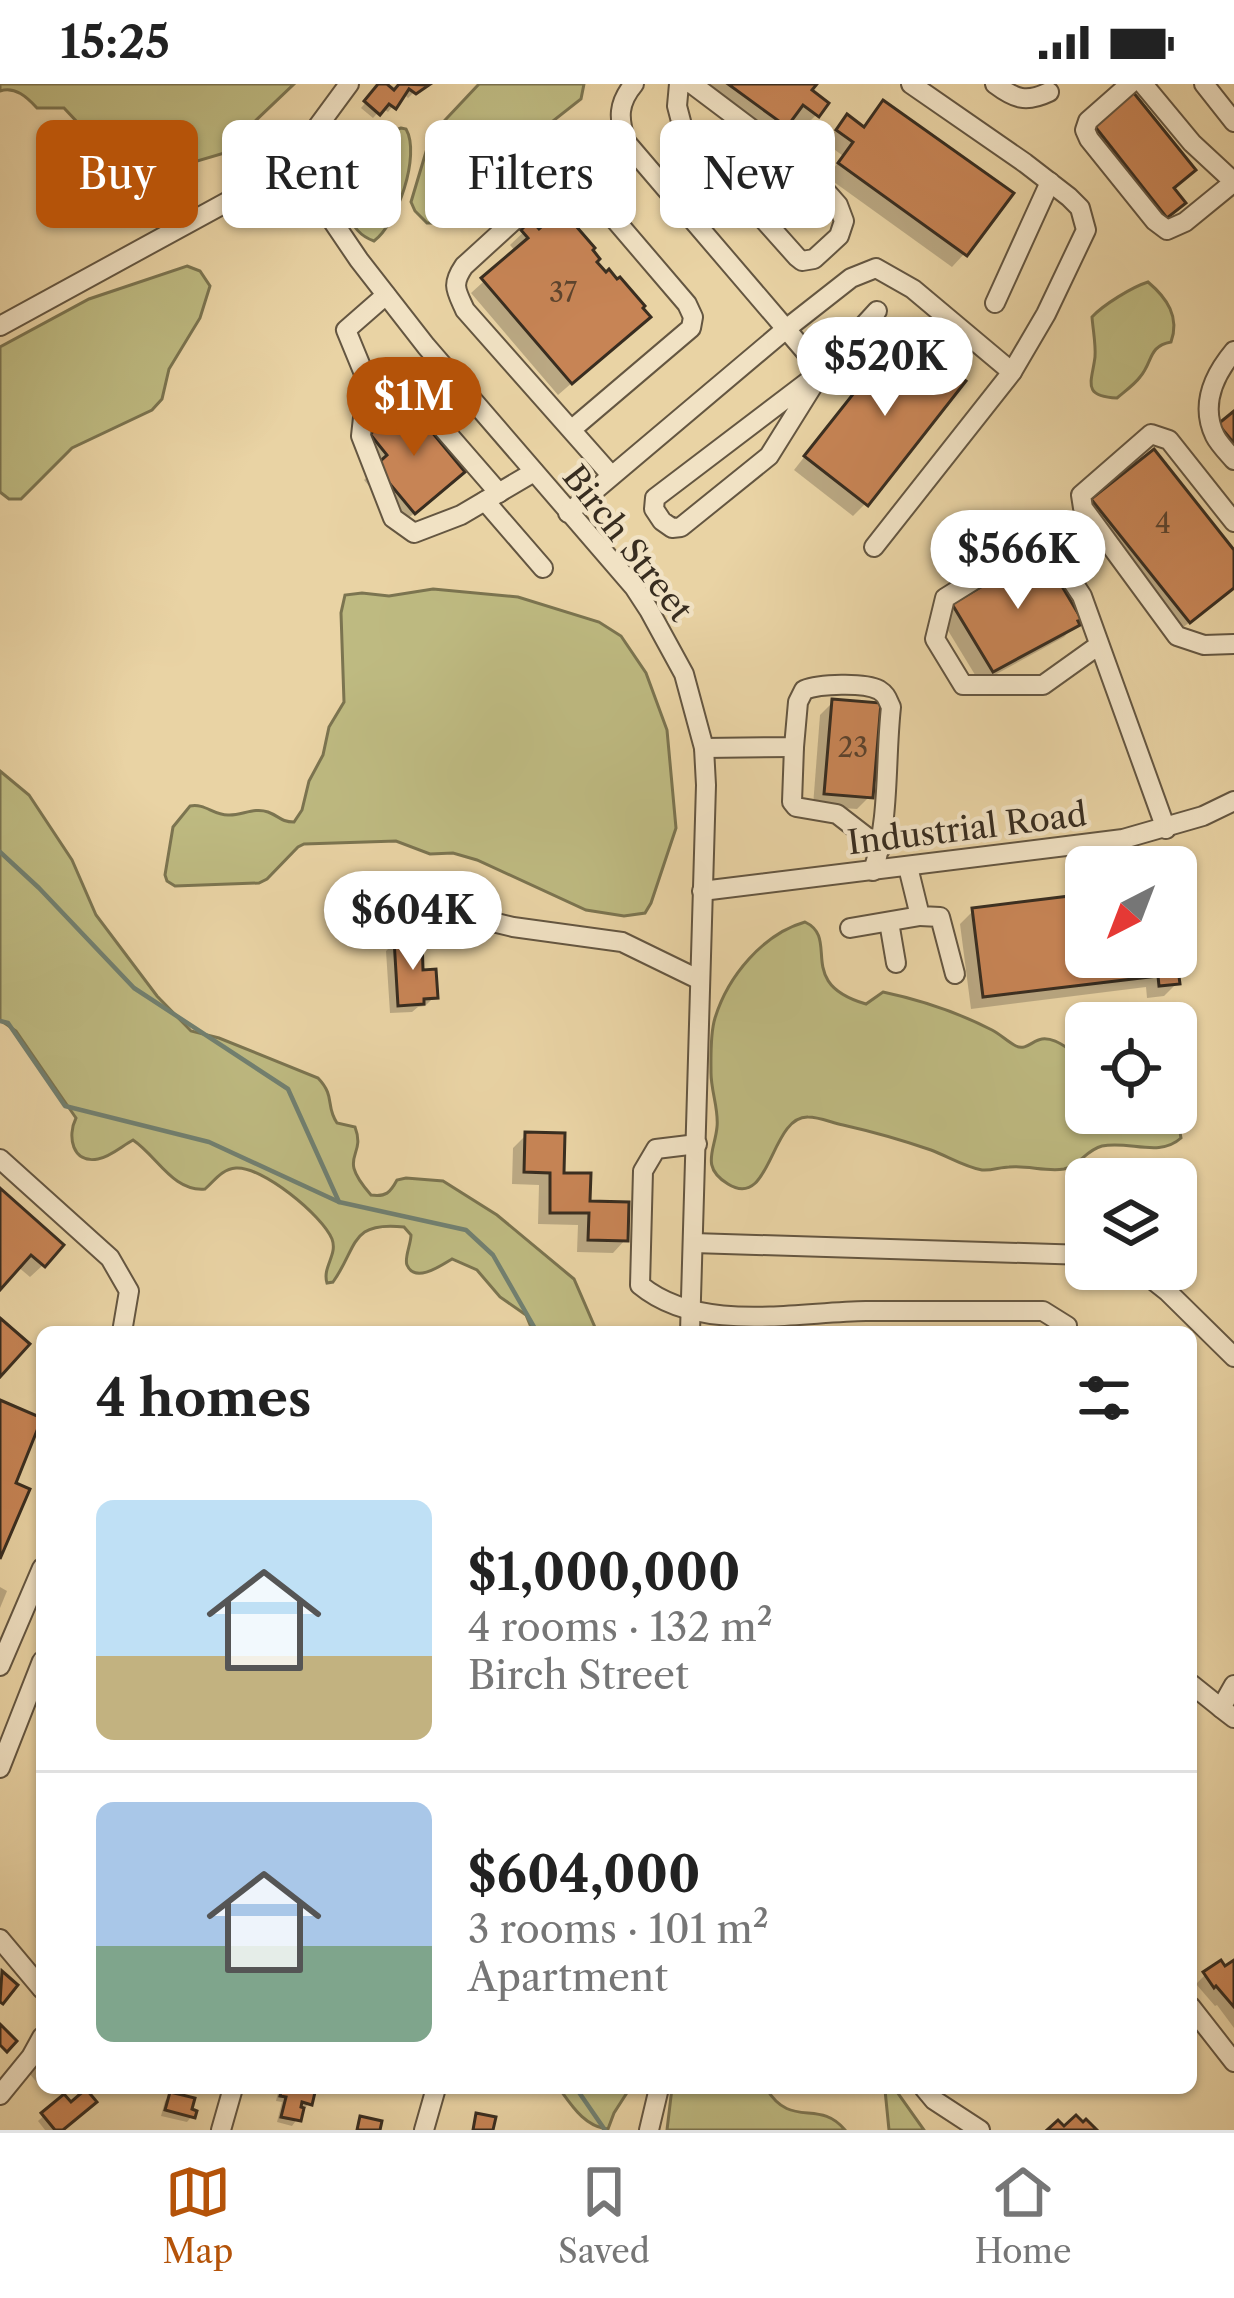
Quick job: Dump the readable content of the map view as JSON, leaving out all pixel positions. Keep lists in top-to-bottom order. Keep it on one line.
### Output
{"streets":{"street":["Birch Street","Industrial Road"]},"crossings":[["Birch Street","Industrial Road"]],"house_numbers":["37","4","23"],"north":"bottom left","page":{"status":"15:25","chip":["Buy","Rent","Filters","New"],"price":["$520K","$1M","$566K","$604K"],"heading":"4 homes","list":[{"name":"$1,000,000","note":"4 rooms · 132 m² · Birch Street"},{"name":"$604,000","note":"3 rooms · 101 m² · Apartment"}],"tabs":["Map","Saved","Home"]}}
